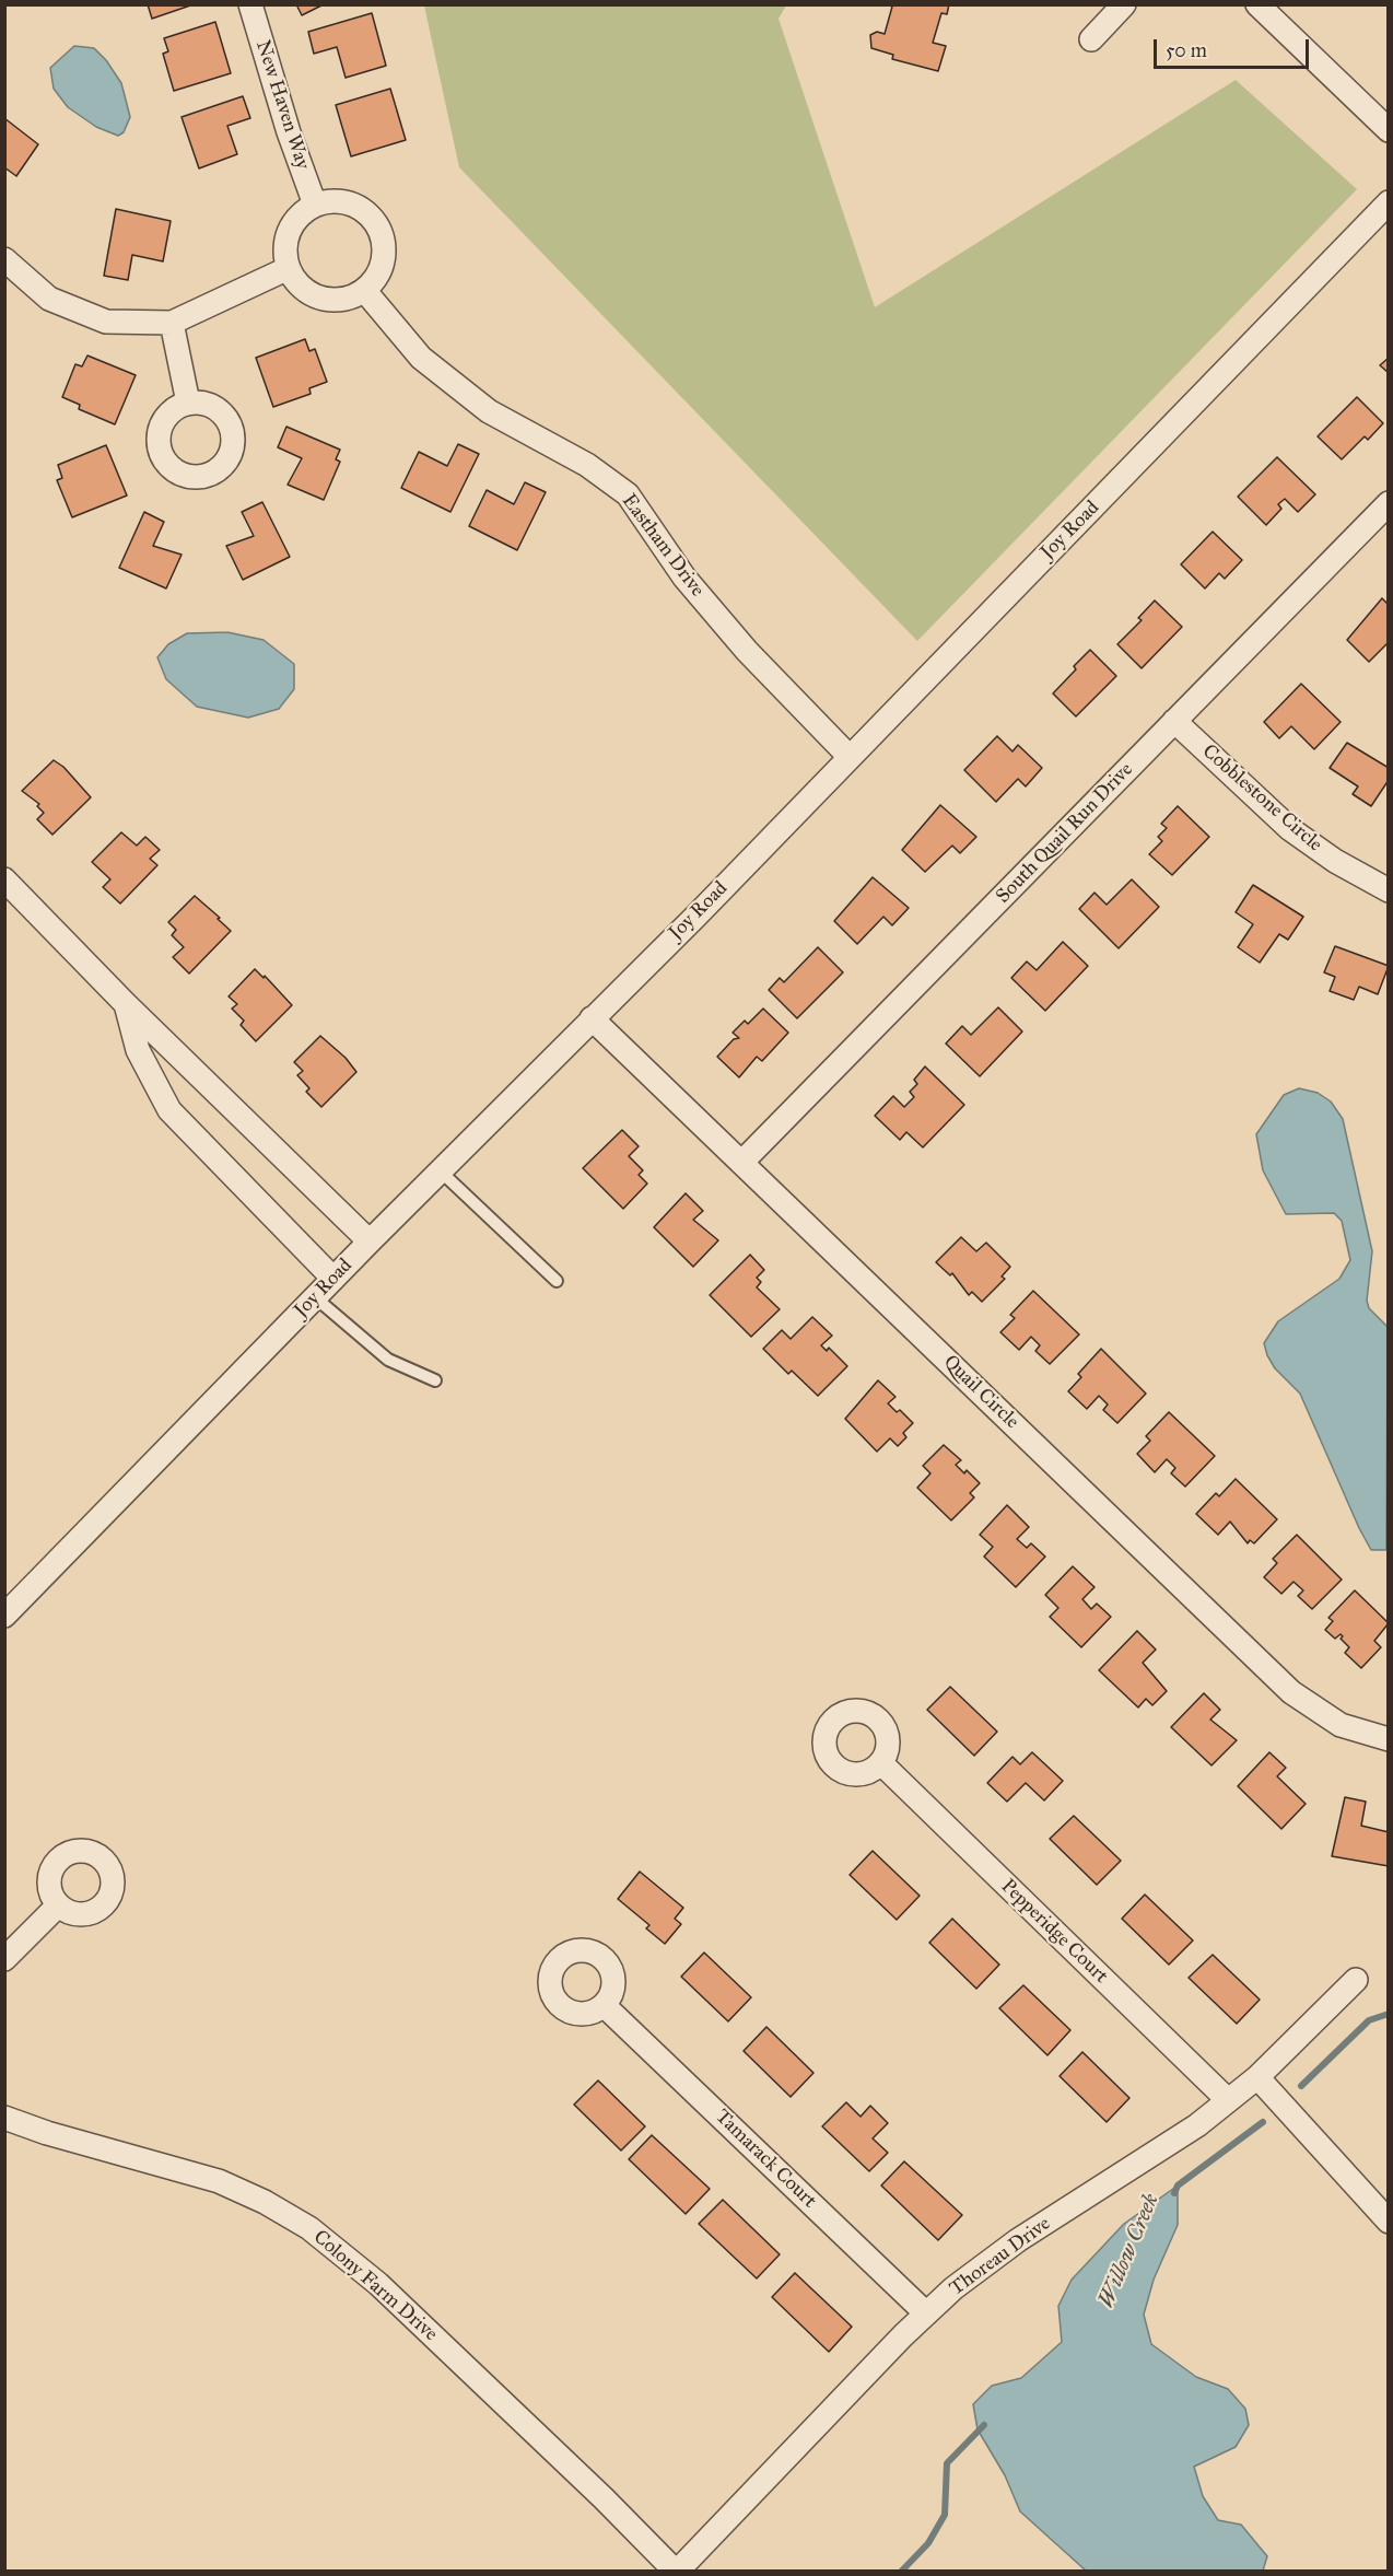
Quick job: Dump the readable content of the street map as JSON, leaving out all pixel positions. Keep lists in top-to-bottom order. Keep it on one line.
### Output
{"streets":{"street":["New Haven Way","Joy Road","Eastham Drive","Cobblestone Circle","South Quail Run Drive","Quail Circle","Pepperidge Court","Tamarack Court","Thoreau Drive","Colony Farm Drive"]},"crossings":[["New Haven Way","Eastham Drive"],["Joy Road","Eastham Drive"],["Joy Road","Quail Circle"],["Cobblestone Circle","South Quail Run Drive"],["South Quail Run Drive","Quail Circle"],["Pepperidge Court","Thoreau Drive"],["Tamarack Court","Thoreau Drive"],["Thoreau Drive","Colony Farm Drive"]],"water":["Willow Creek"],"scale_bar":"50 m"}
